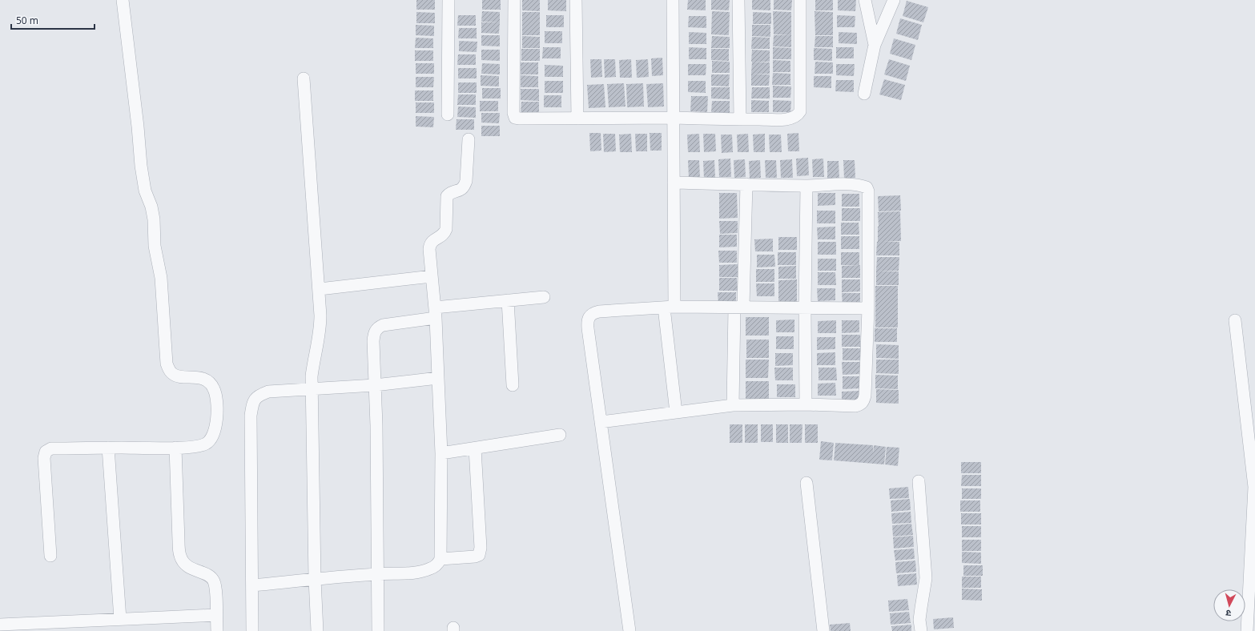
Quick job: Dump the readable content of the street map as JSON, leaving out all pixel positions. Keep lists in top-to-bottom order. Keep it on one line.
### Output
{"scale_bar":"50 m","north":"bottom"}
